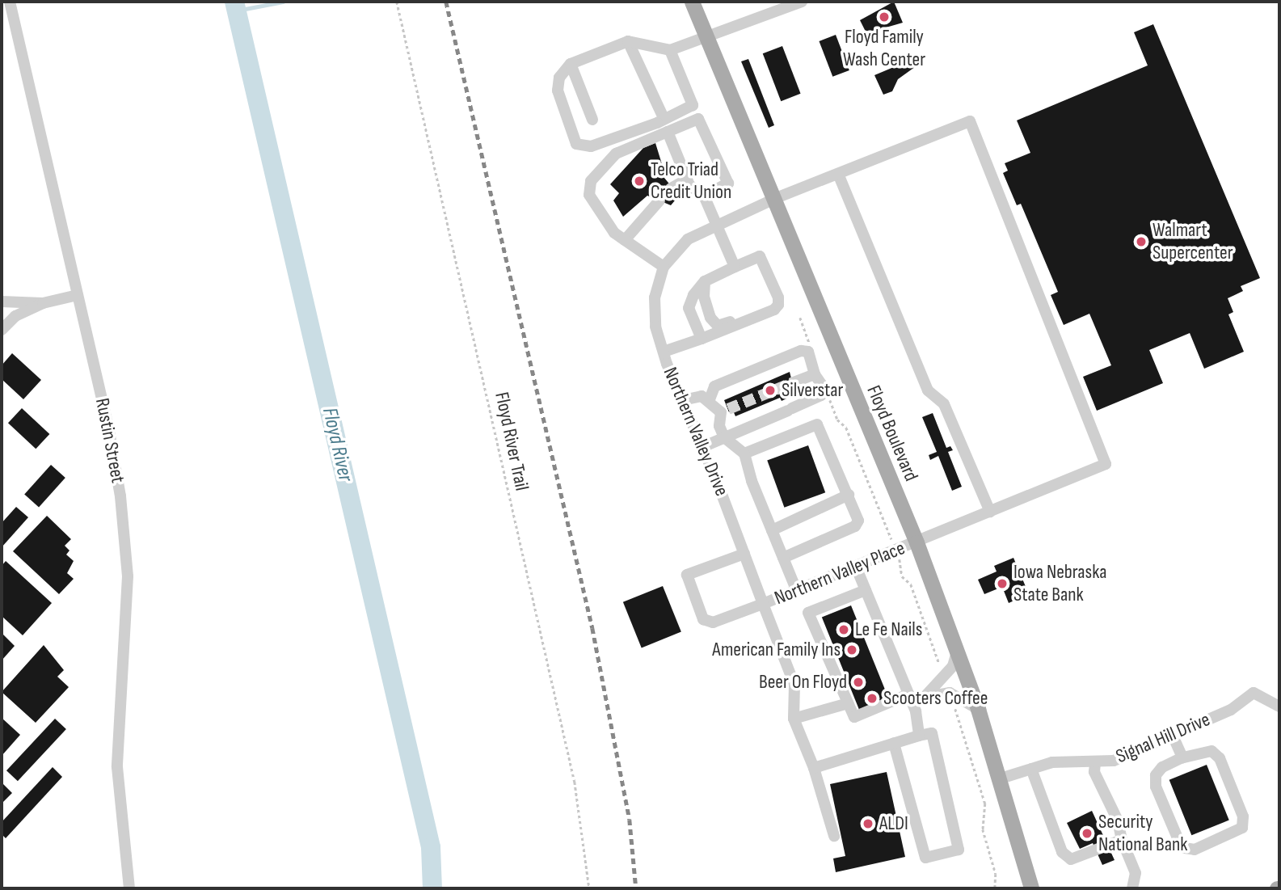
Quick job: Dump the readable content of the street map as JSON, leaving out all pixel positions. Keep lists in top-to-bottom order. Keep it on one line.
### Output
{"streets":{"main road":["Floyd Boulevard"],"street":["Northern Valley Drive","Rustin Street","Northern Valley Place","Signal Hill Drive"],"path":["Floyd River Trail"]},"crossings":[["Northern Valley Drive","Floyd Boulevard"],["Northern Valley Drive","Northern Valley Place"],["Floyd Boulevard","Northern Valley Place"],["Floyd Boulevard","Signal Hill Drive"]],"water":["Floyd River"],"places":["Floyd Family Wash Center","Telco Triad Credit Union","Walmart Supercenter","Silverstar","Iowa Nebraska State Bank","Le Fe Nails","American Family Ins","Beer On Floyd","Scooters Coffee","ALDI","Security National Bank"]}
